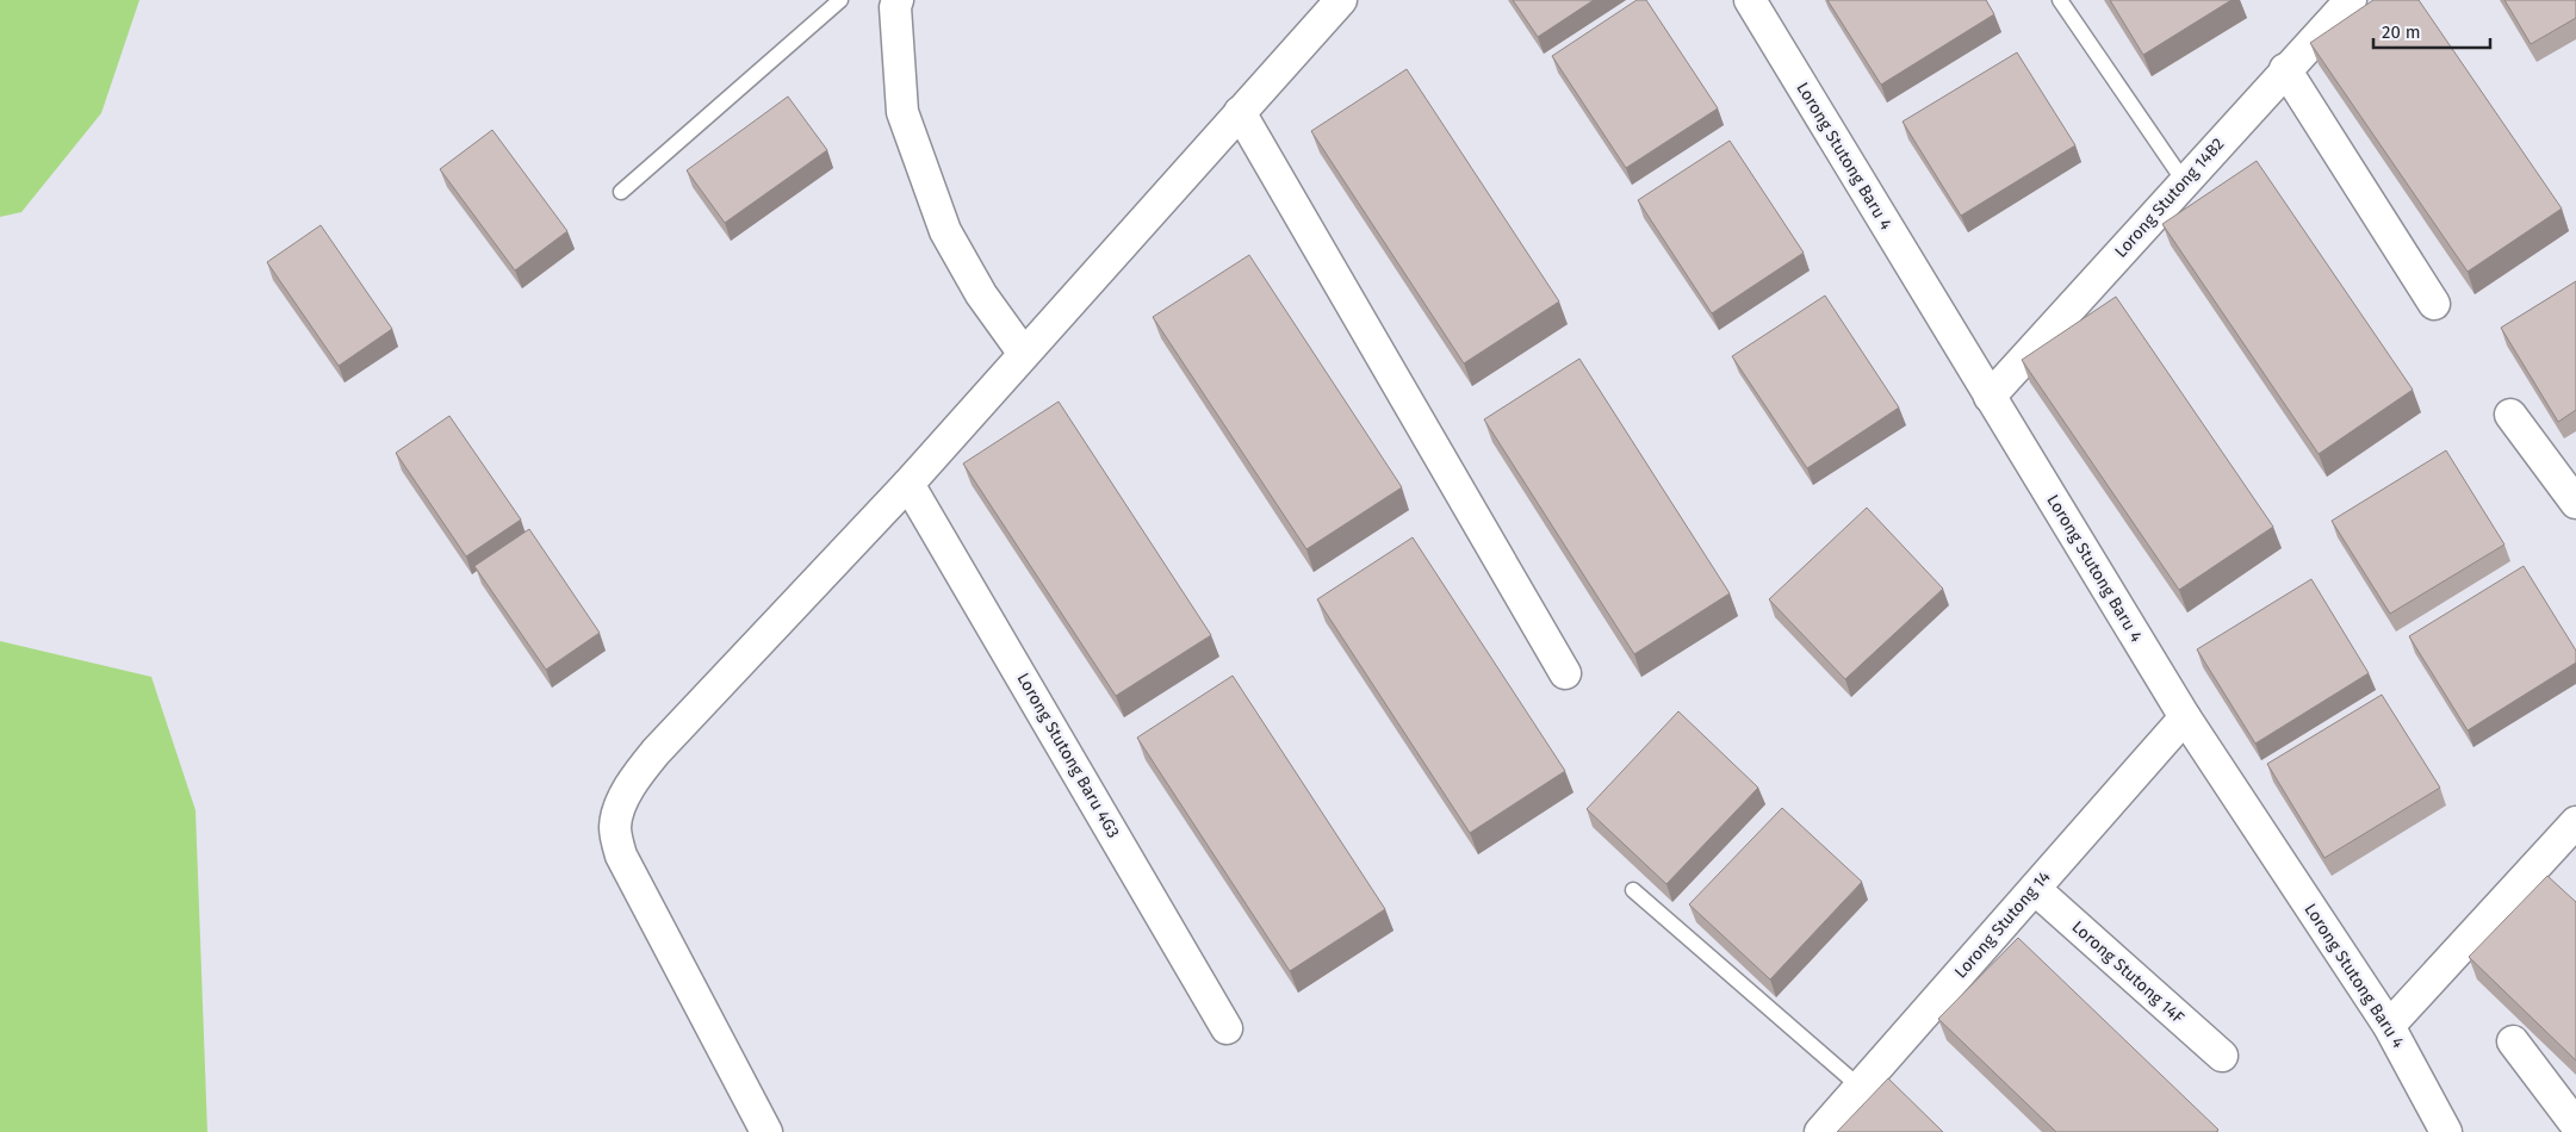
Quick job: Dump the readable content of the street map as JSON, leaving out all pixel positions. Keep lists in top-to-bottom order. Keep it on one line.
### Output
{"streets":{"street":["Lorong Stutong Baru 4","Lorong Stutong 14B2","Lorong Stutong Baru 4G3","Lorong Stutong 14","Lorong Stutong 14F"]},"crossings":[["Lorong Stutong Baru 4","Lorong Stutong 14B2"],["Lorong Stutong Baru 4","Lorong Stutong 14"],["Lorong Stutong 14","Lorong Stutong 14F"]],"scale_bar":"20 m"}
